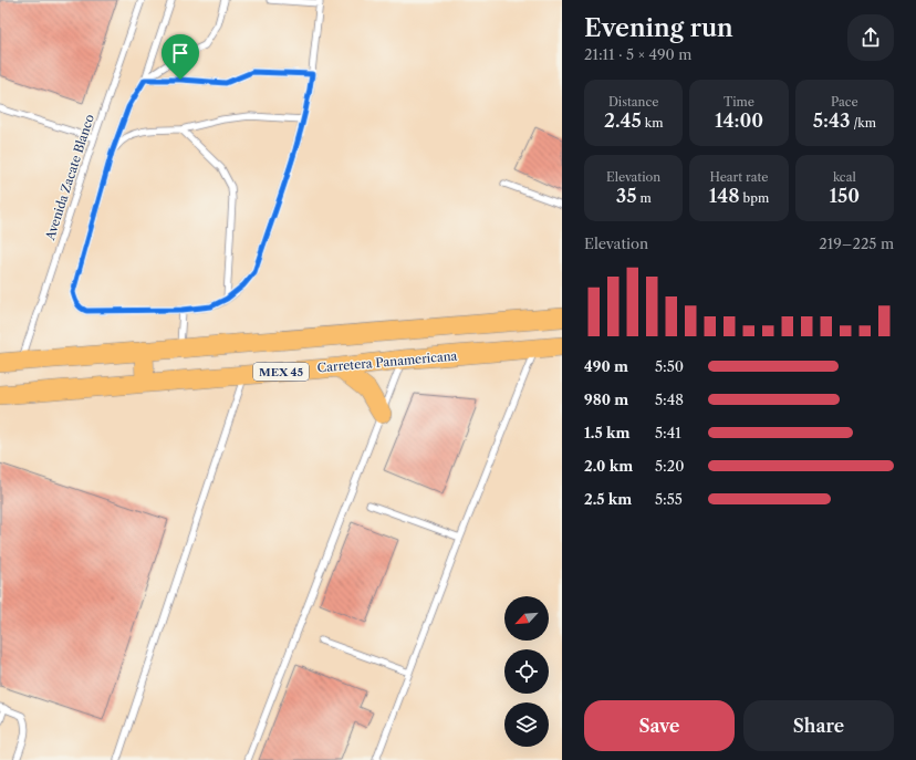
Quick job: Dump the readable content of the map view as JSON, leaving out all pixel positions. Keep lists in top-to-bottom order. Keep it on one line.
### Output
{"streets":{"main road":["Carretera Panamericana","MEX 45"],"lane":["Avenida Zacate Blanco"]},"north":"bottom left","page":{"heading":["Evening run","21:11 · 5 × 490 m"],"stats":[["Distance","2.45 km"],["Time","14:00"],["Pace","5:43 /km"],["Elevation","35 m"],["Heart rate","148 bpm"],["kcal","150"]],"chart":["Elevation","219–225 m"],"list":[{"name":"490 m","note":"5:50"},{"name":"980 m","note":"5:48"},{"name":"1.5 km","note":"5:41"},{"name":"2.0 km","note":"5:20"},{"name":"2.5 km","note":"5:55"}],"buttons":["Save","Share"]}}
